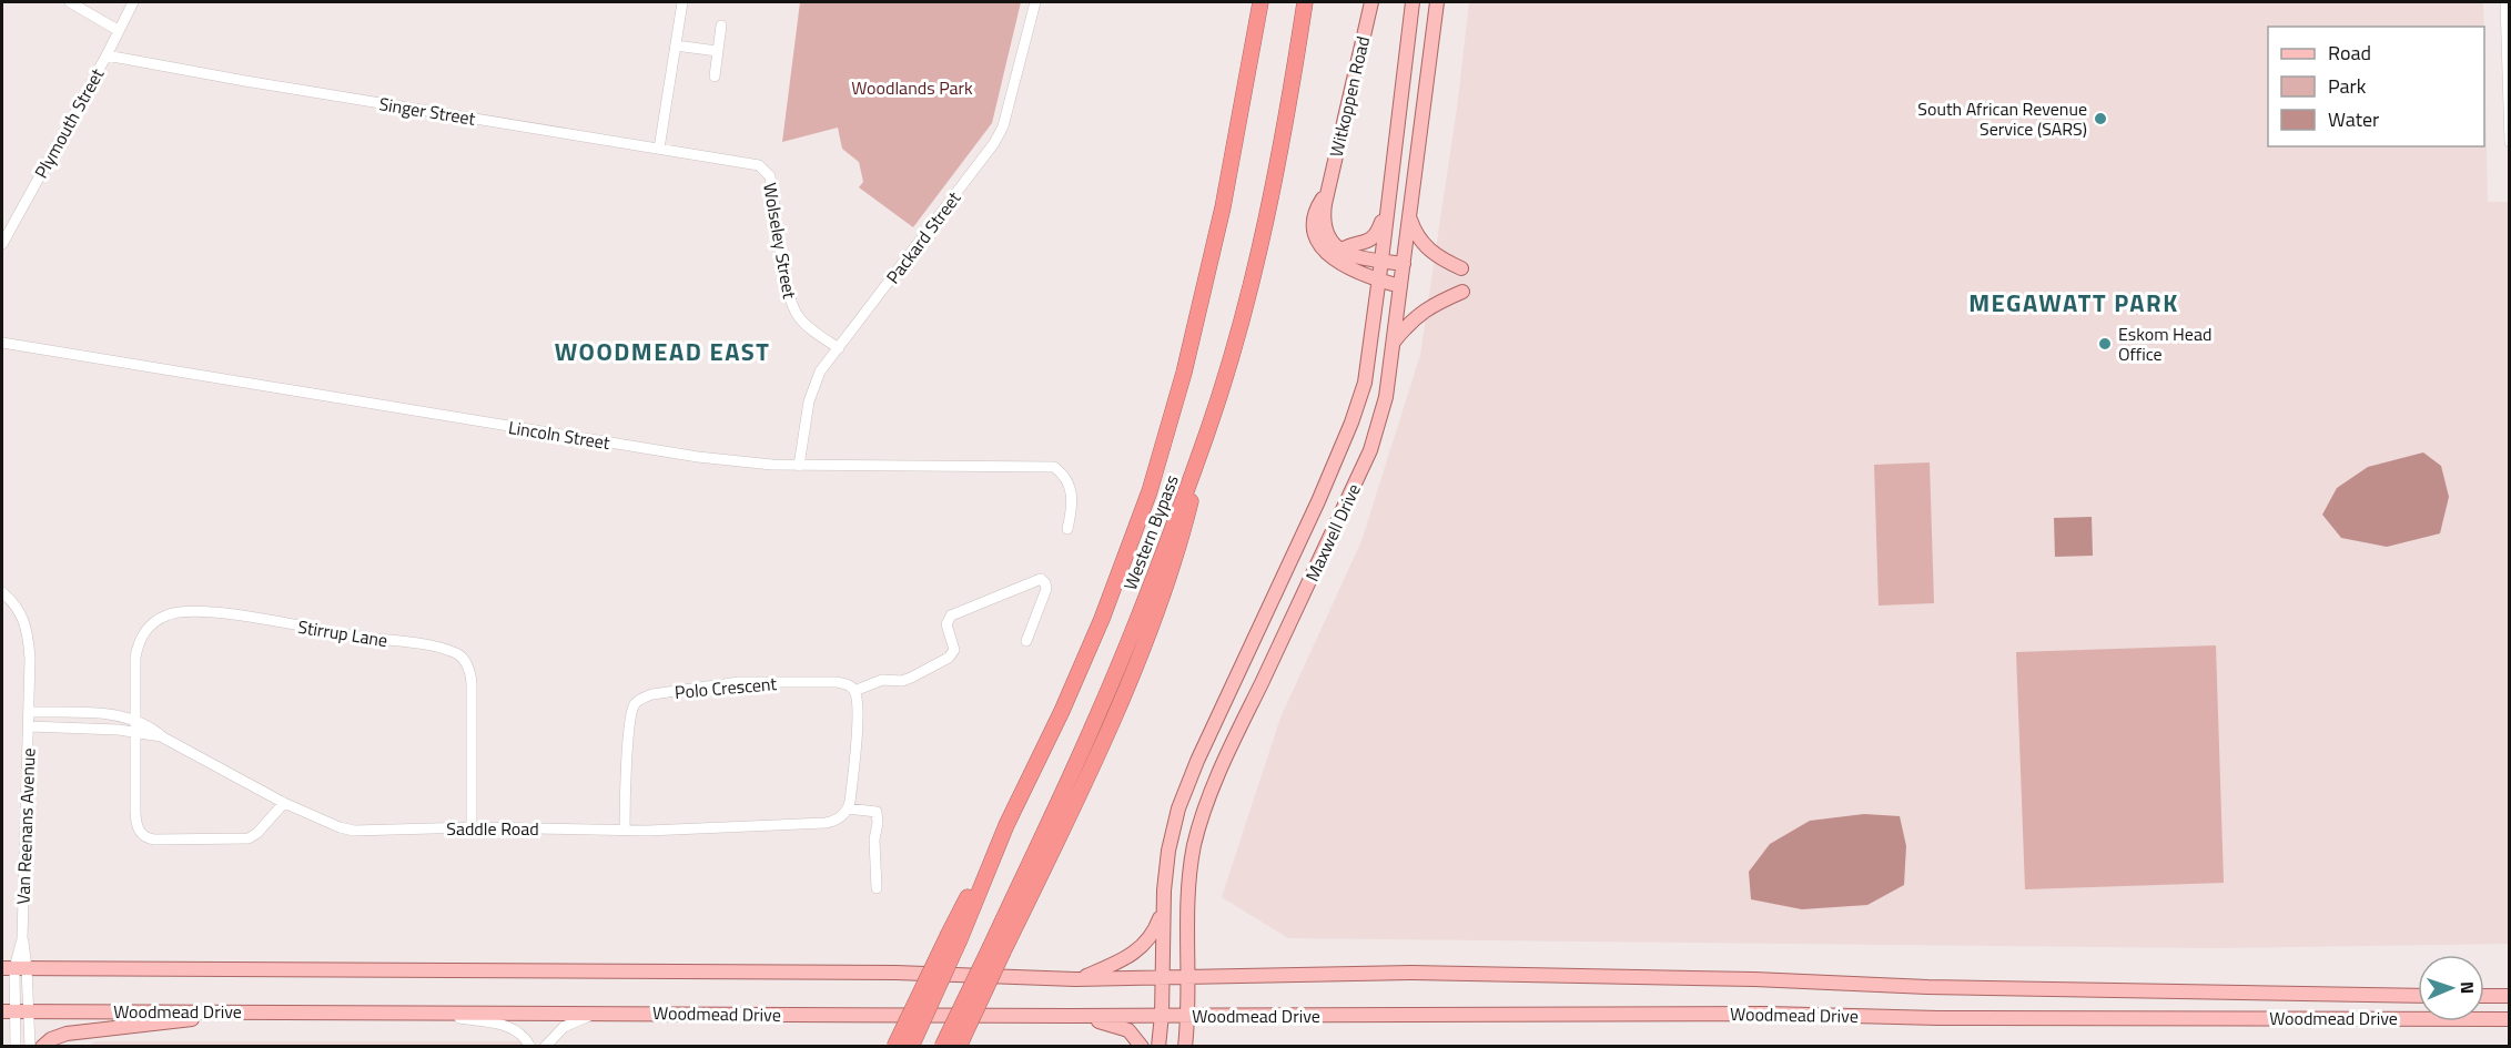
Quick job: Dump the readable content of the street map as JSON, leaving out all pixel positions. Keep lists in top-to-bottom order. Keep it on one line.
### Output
{"streets":{"highway":["Western Bypass"],"main road":["Witkoppen Road","Maxwell Drive","Woodmead Drive"],"street":["Singer Street","Plymouth Street","Packard Street","Wolseley Street","Lincoln Street","Stirrup Lane","Polo Crescent","Van Reenans Avenue","Saddle Road"]},"crossings":[["Witkoppen Road","Maxwell Drive"],["Singer Street","Plymouth Street"],["Singer Street","Wolseley Street"],["Packard Street","Wolseley Street"],["Packard Street","Lincoln Street"],["Maxwell Drive","Woodmead Drive"],["Stirrup Lane","Saddle Road"],["Polo Crescent","Saddle Road"],["Van Reenans Avenue","Saddle Road"],["Van Reenans Avenue","Woodmead Drive"]],"districts":["MEGAWATT PARK","WOODMEAD EAST"],"parks":["Woodlands Park"],"places":["South African Revenue Service (SARS)","Eskom Head Office"],"legend":["Road","Park","Water"],"north":"right"}
